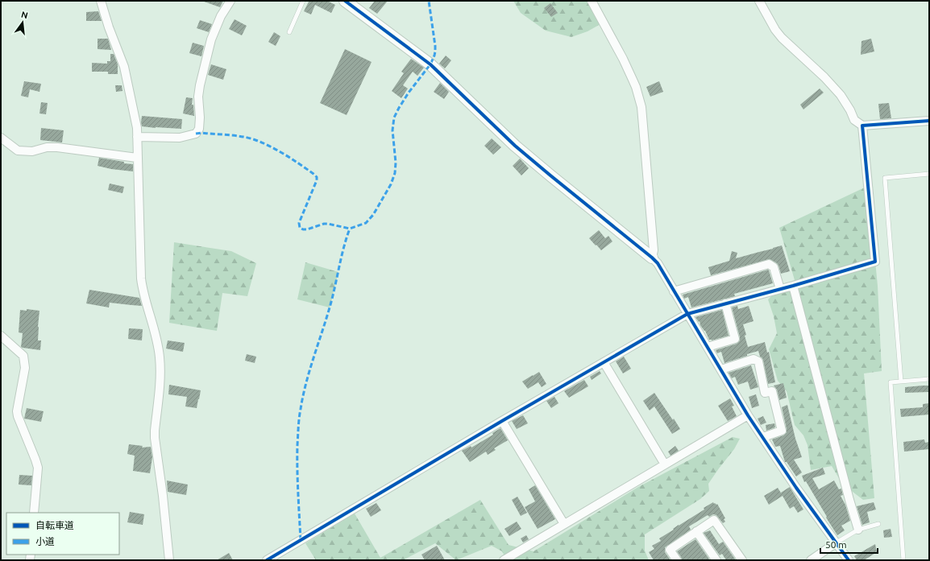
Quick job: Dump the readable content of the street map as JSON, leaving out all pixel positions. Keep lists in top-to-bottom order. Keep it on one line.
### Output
{"legend":["自転車道","小道"],"scale_bar":"50 m","north":"top"}
